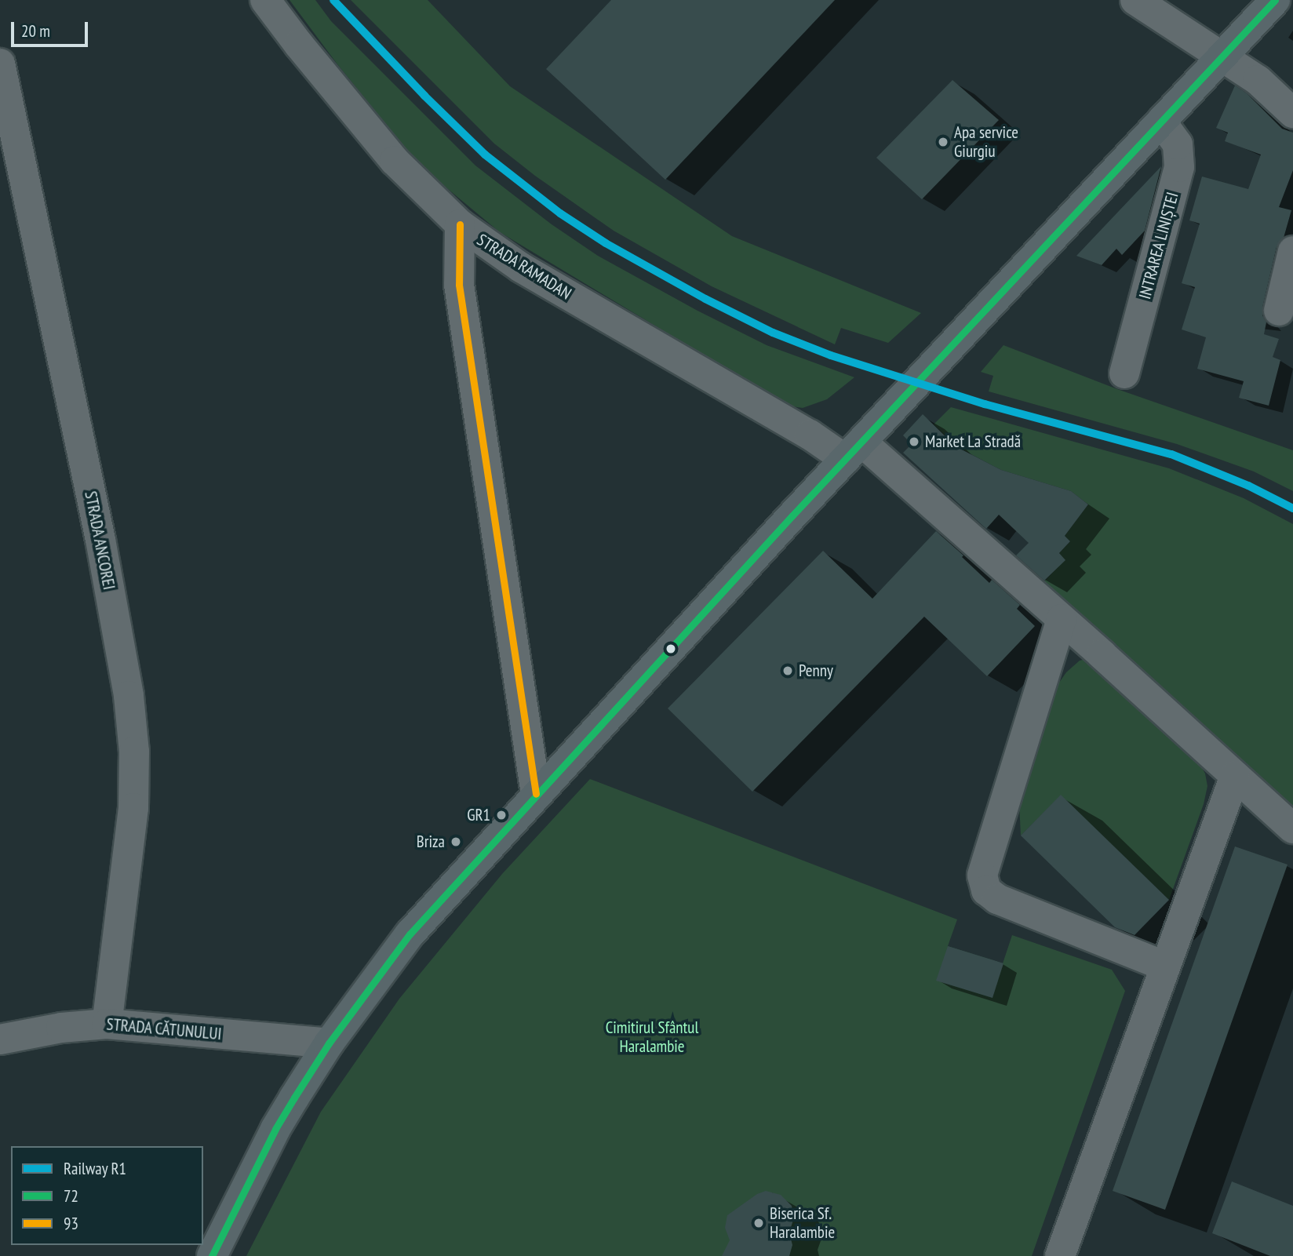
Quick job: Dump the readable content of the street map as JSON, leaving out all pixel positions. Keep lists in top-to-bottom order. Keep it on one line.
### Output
{"streets":{"street":["INTRAREA LINIȘTEI","STRADA RAMADAN","STRADA ANCOREI","STRADA CĂTUNULUI"]},"crossings":[["STRADA ANCOREI","STRADA CĂTUNULUI"]],"parks":["Cimitirul Sfântul Haralambie"],"places":["Apa service Giurgiu","Market La Stradă","Penny","GR1","Briza","Biserica Sf. Haralambie"],"lines":["rail line R1","transit line 72","transit line 93"],"legend":["Railway R1","72","93"],"scale_bar":"20 m"}
